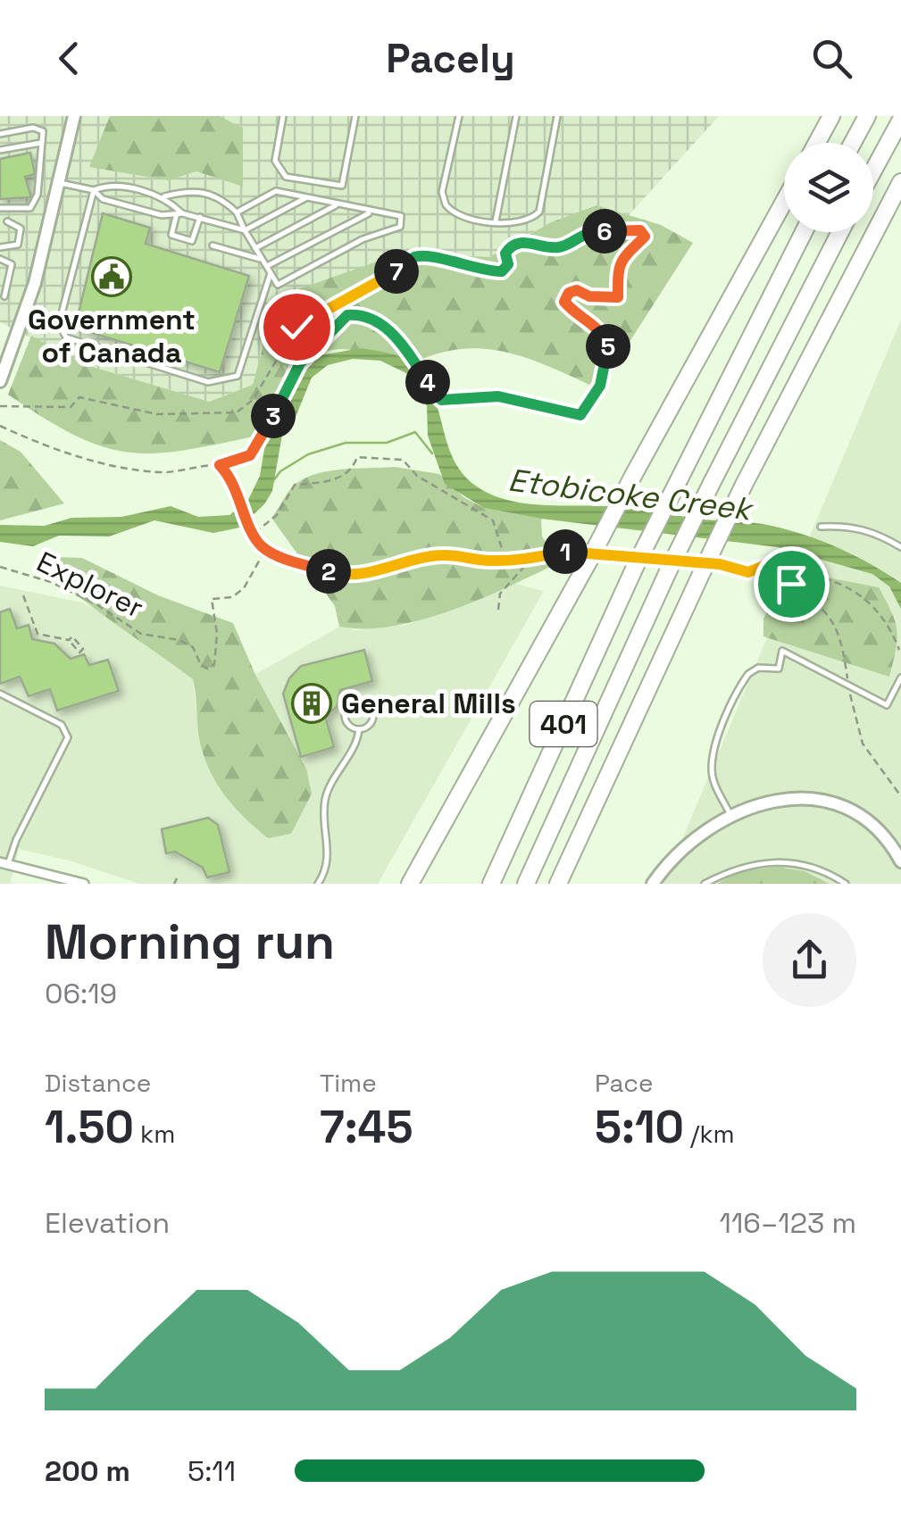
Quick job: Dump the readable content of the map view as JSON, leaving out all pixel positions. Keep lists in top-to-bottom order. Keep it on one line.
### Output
{"streets":{"highway":["401"],"path":["Explorer"]},"water":["Etobicoke Creek"],"places":{"public building":["Government of Canada"],"building":["General Mills"]},"page":{"header":"Pacely","pins":["6","7","5","4","3","1","2"],"heading":["Morning run","06:19"],"stats":[["Distance","1.50 km"],["Time","7:45"],["Pace","5:10 /km"]],"chart":["Elevation","116–123 m"],"list":[{"name":"200 m","note":"5:11"}]}}
